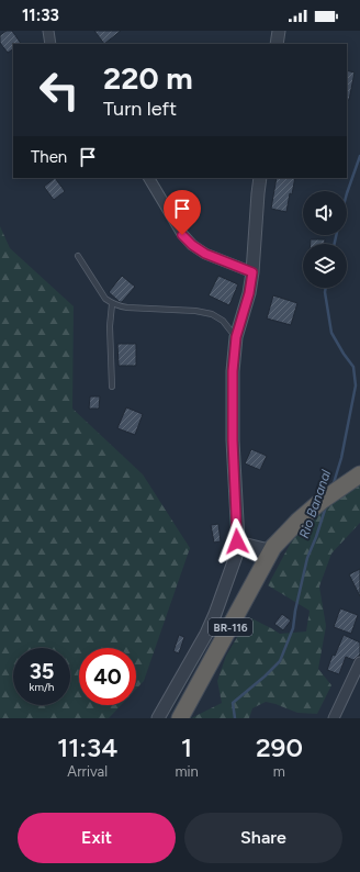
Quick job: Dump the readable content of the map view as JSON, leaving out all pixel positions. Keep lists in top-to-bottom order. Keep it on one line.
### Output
{"streets":{"highway":["BR-116"]},"water":["Rio Bananal"],"page":{"status":"11:33","turn":["220 m","Turn left"],"then":"Then","speed":"35 km/h","limit":"40","eta":["11:34","Arrival","1","min","290","m"],"buttons":["Exit","Share"]}}
